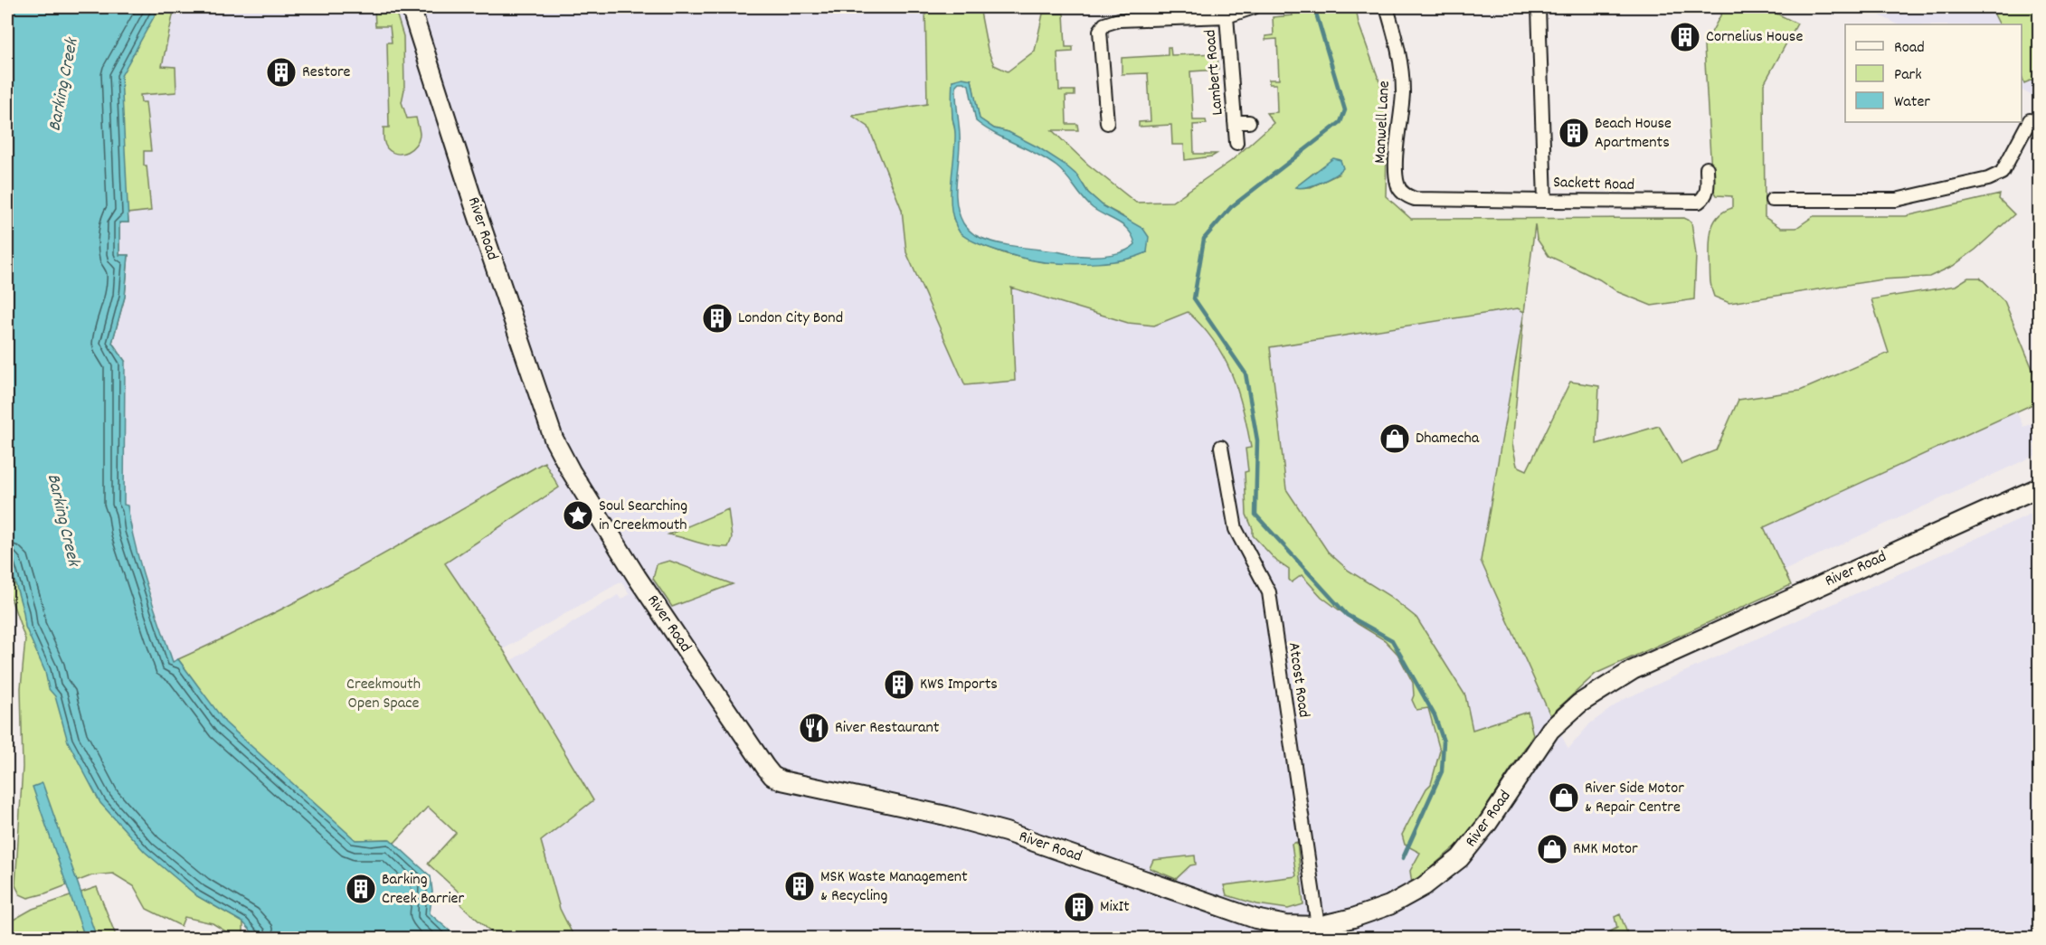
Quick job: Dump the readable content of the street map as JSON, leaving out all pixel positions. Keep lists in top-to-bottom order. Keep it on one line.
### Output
{"streets":{"street":["Lambert Road","Manwell Lane","Sackett Road","River Road","Atcost Road"]},"crossings":[["Manwell Lane","Sackett Road"],["River Road","Atcost Road"]],"water":["Barking Creek"],"parks":["Creekmouth Open Space"],"places":{"building":["Cornelius House","Restore","Beach House Apartments","London City Bond","KWS Imports","MSK Waste Management & Recycling","Barking Creek Barrier","MixIt"],"shop":["Dhamecha","River Side Motor & Repair Centre","RMK Motor"],"place":["Soul Searching in Creekmouth"],"restaurant":["River Restaurant"]},"legend":["Road","Park","Water"]}
